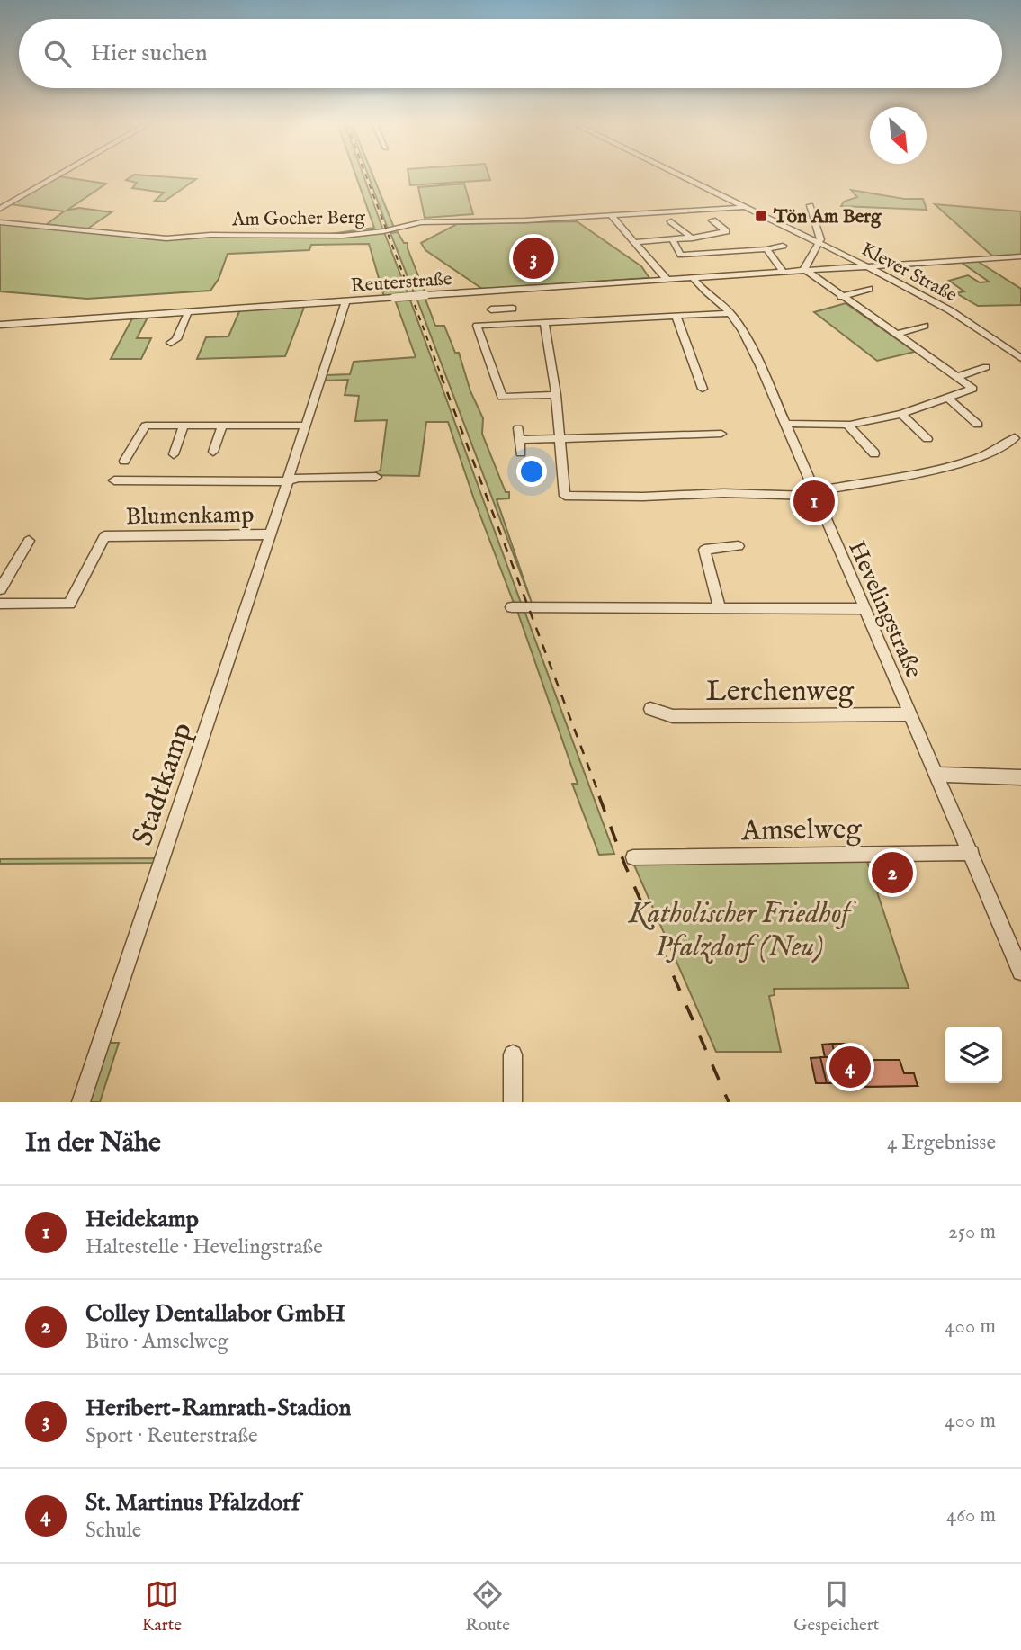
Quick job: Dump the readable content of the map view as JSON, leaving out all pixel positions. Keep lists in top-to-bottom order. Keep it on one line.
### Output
{"streets":{"street":["Am Gocher Berg","Klever Straße","Reuterstraße","Blumenkamp","Hevelingstraße","Lerchenweg","Stadtkamp","Amselweg"]},"crossings":[["Am Gocher Berg","Klever Straße"],["Klever Straße","Reuterstraße"],["Reuterstraße","Hevelingstraße"],["Reuterstraße","Stadtkamp"],["Blumenkamp","Stadtkamp"],["Hevelingstraße","Lerchenweg"],["Hevelingstraße","Amselweg"]],"parks":["Katholischer Friedhof Pfalzdorf (Neu)"],"places":{"transit":["Tön Am Berg"]},"north":"bottom right","page":{"search":"Hier suchen","pins":["3","1","2","4"],"heading":["In der Nähe","4 Ergebnisse"],"list":[{"mark":"1","name":"Heidekamp","note":"Haltestelle · Hevelingstraße","value":"250 m"},{"mark":"2","name":"Colley Dentallabor GmbH","note":"Büro · Amselweg","value":"400 m"},{"mark":"3","name":"Heribert-Ramrath-Stadion","note":"Sport · Reuterstraße","value":"400 m"},{"mark":"4","name":"St. Martinus Pfalzdorf","note":"Schule","value":"460 m"}],"nav":["Karte","Route","Gespeichert"]}}
